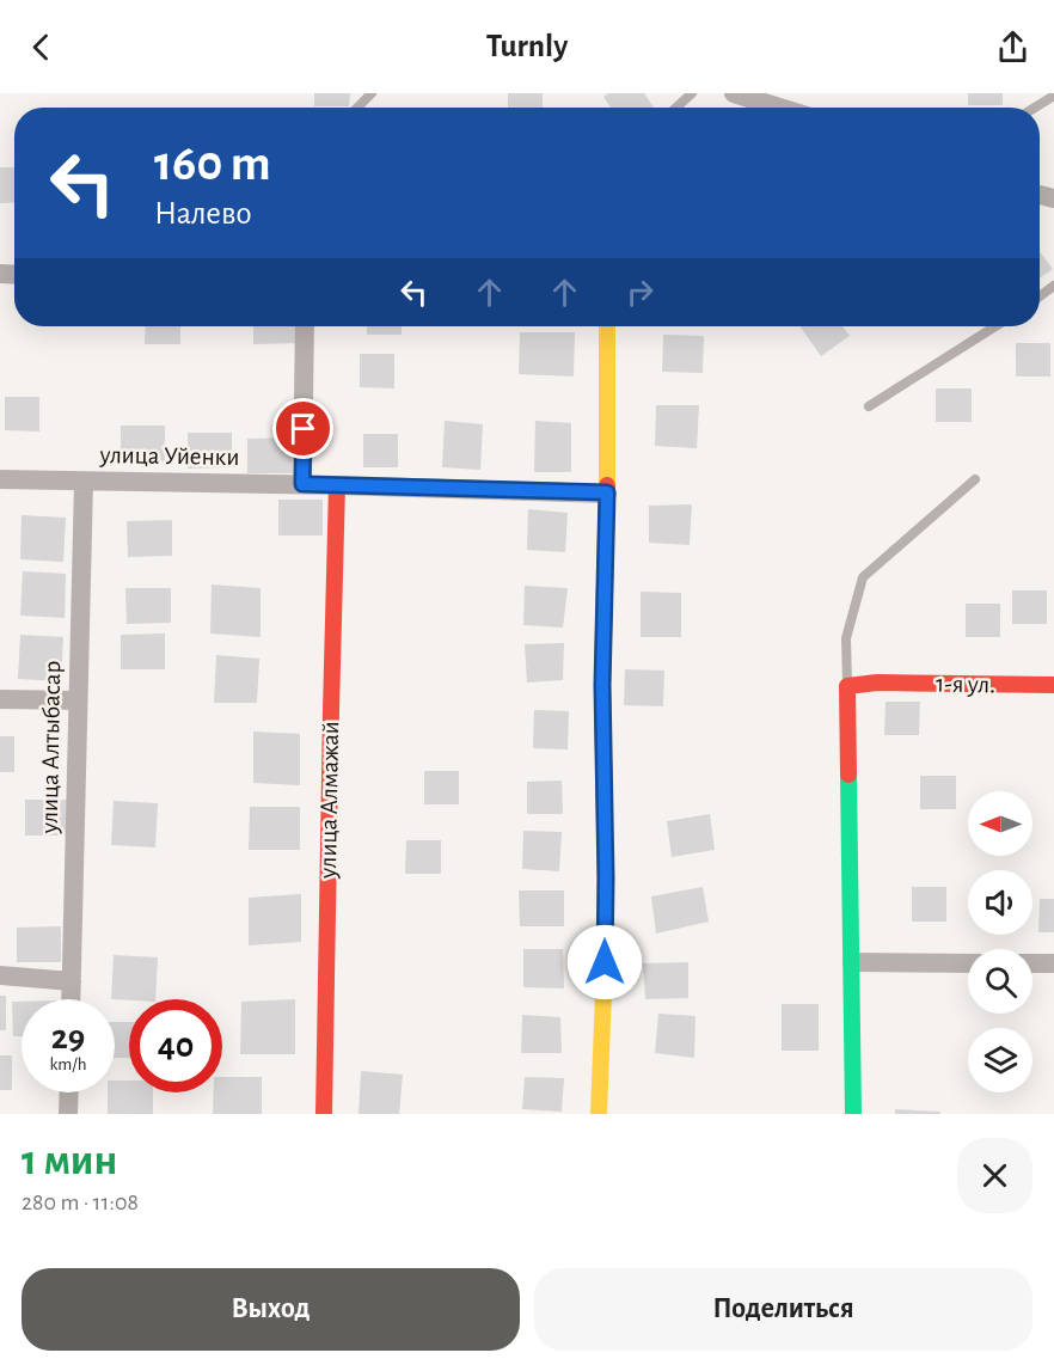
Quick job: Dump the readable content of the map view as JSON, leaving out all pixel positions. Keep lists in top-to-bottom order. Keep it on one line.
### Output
{"streets":{"street":["улица Уйенки","1-я ул.","улица Алтыбасар","улица Алмажай"]},"crossings":[["улица Уйенки","улица Алтыбасар"],["улица Уйенки","улица Алмажай"]],"north":"left","page":{"header":"Turnly","turn":["160 m","Налево"],"speed":"29 km/h","limit":"40","heading":["1 мин","280 m · 11:08"],"buttons":["Выход","Поделиться"]}}
